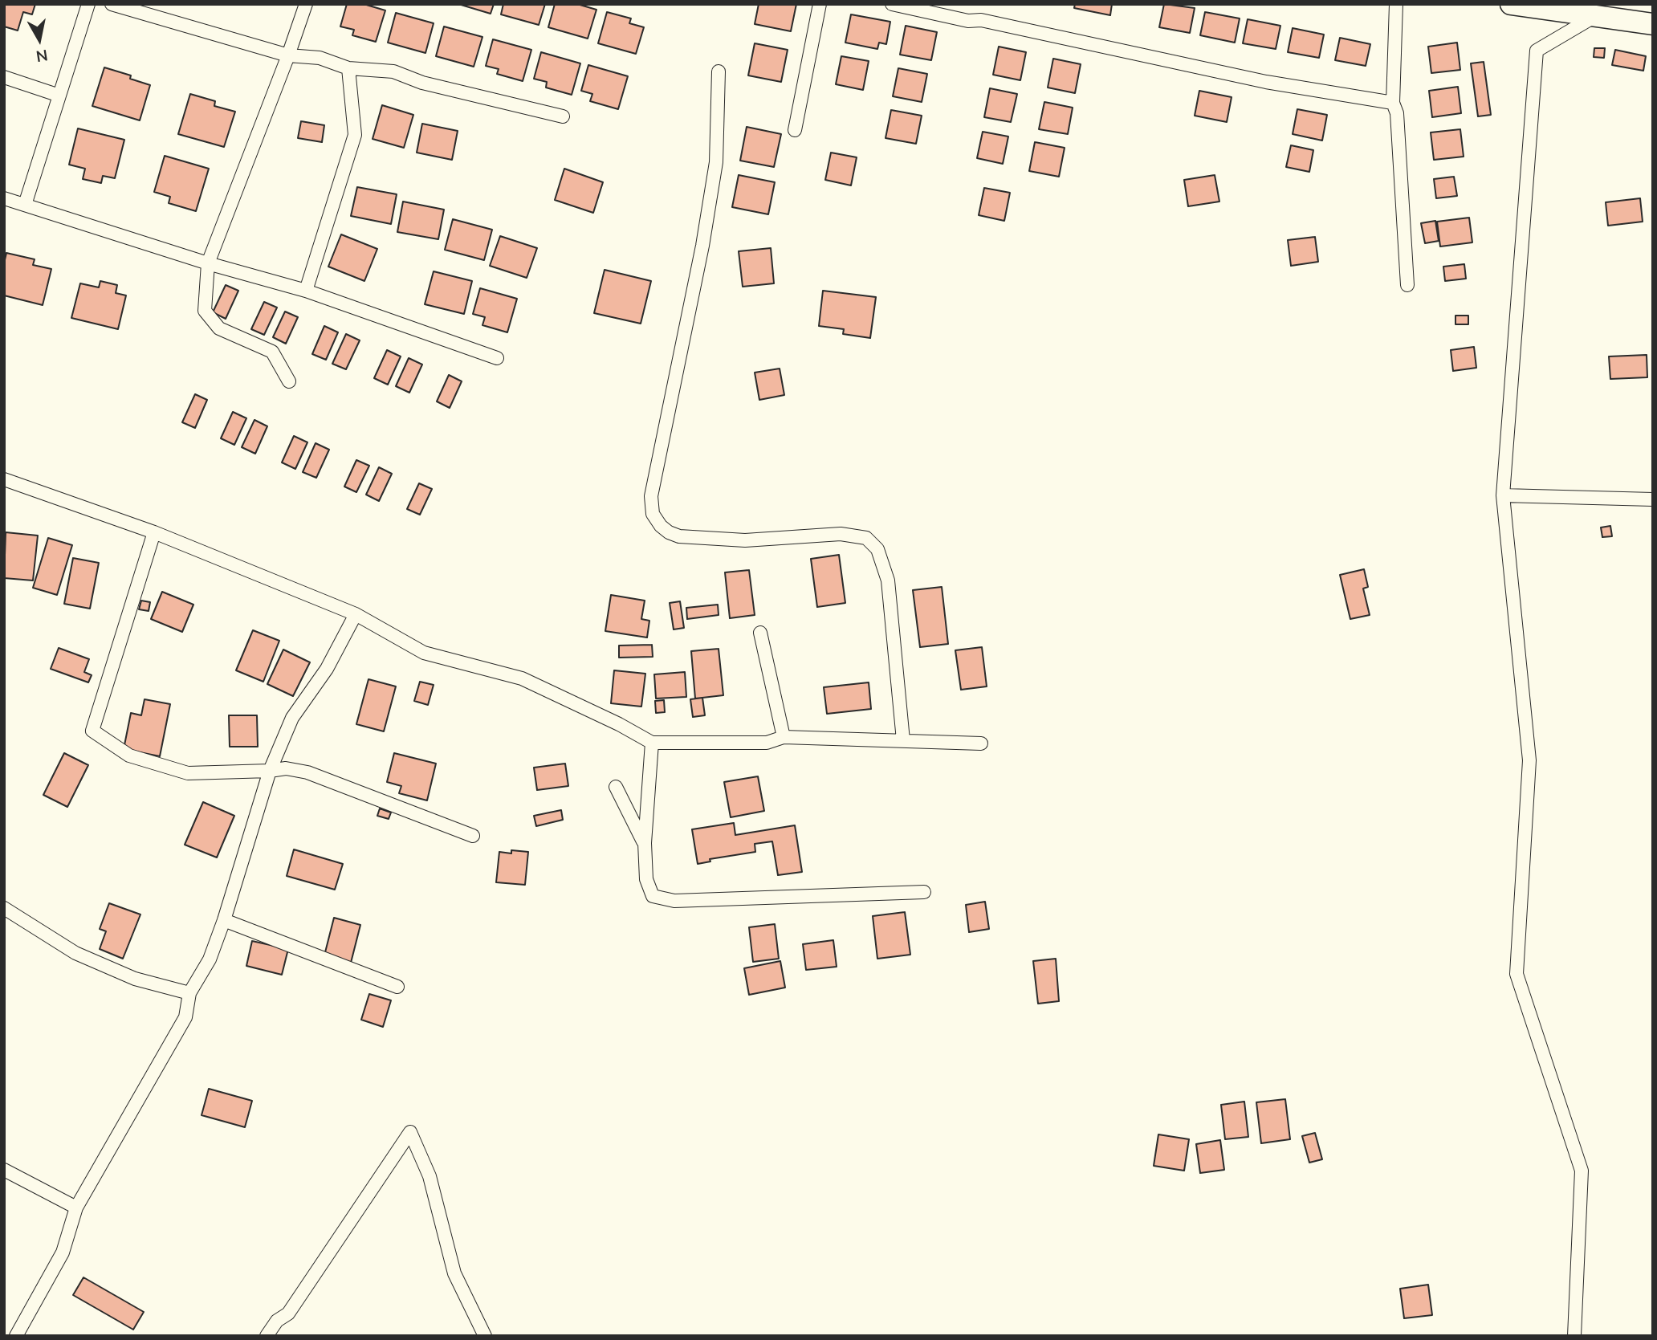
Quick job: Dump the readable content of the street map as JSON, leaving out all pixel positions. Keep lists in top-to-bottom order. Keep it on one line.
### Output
{"north":"bottom"}
